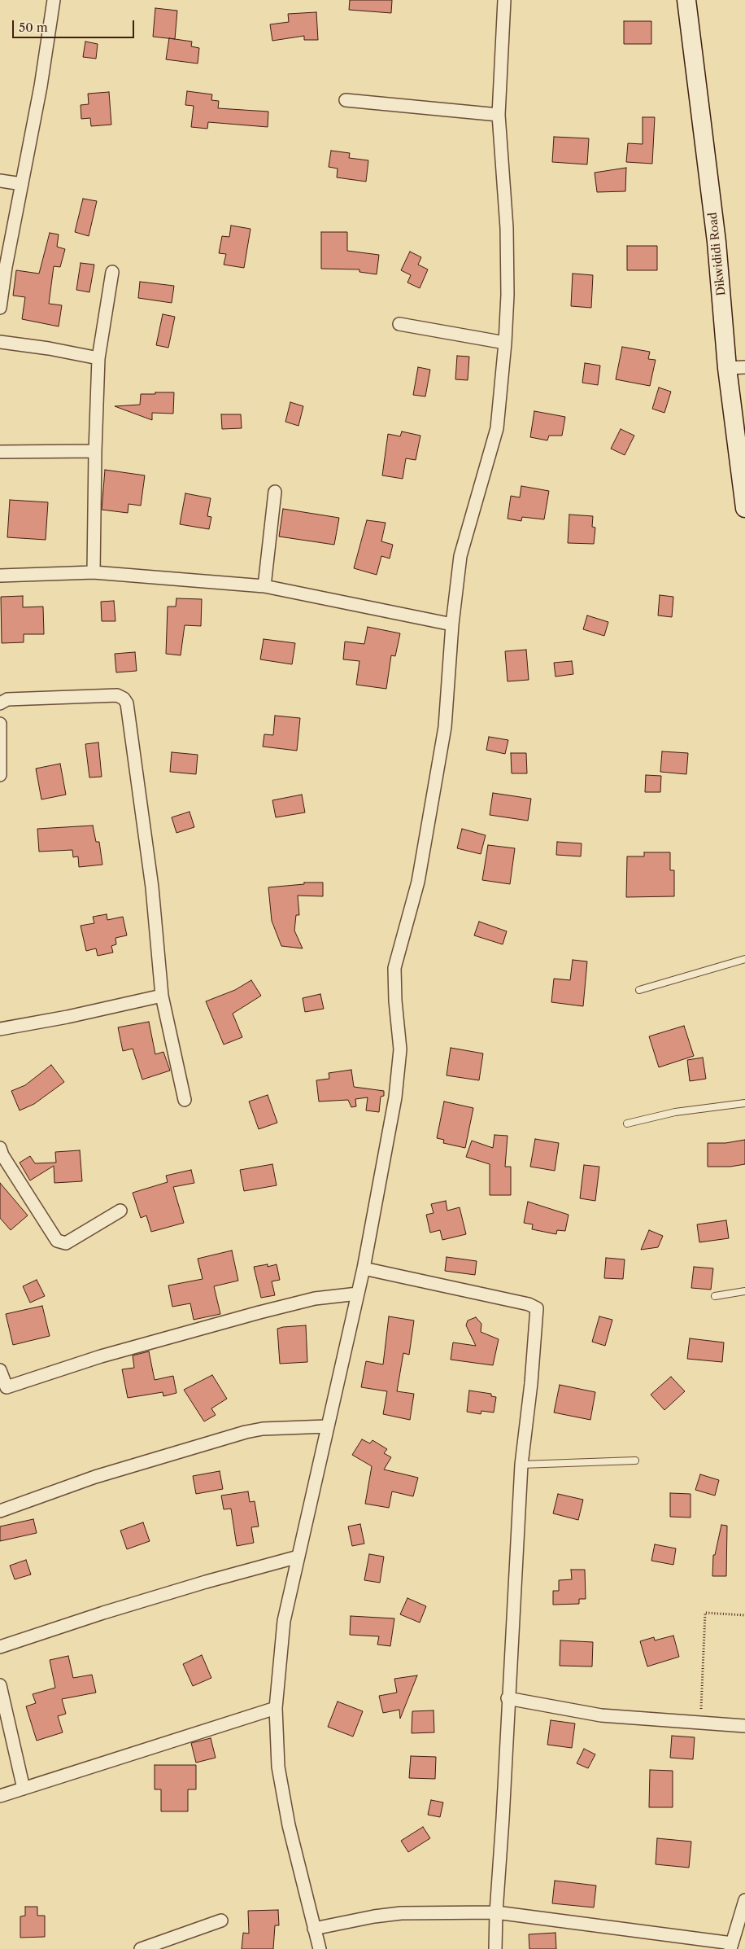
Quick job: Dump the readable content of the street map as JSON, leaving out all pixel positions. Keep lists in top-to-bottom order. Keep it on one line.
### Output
{"streets":{"street":["Dikwididi Road"]},"scale_bar":"50 m"}
